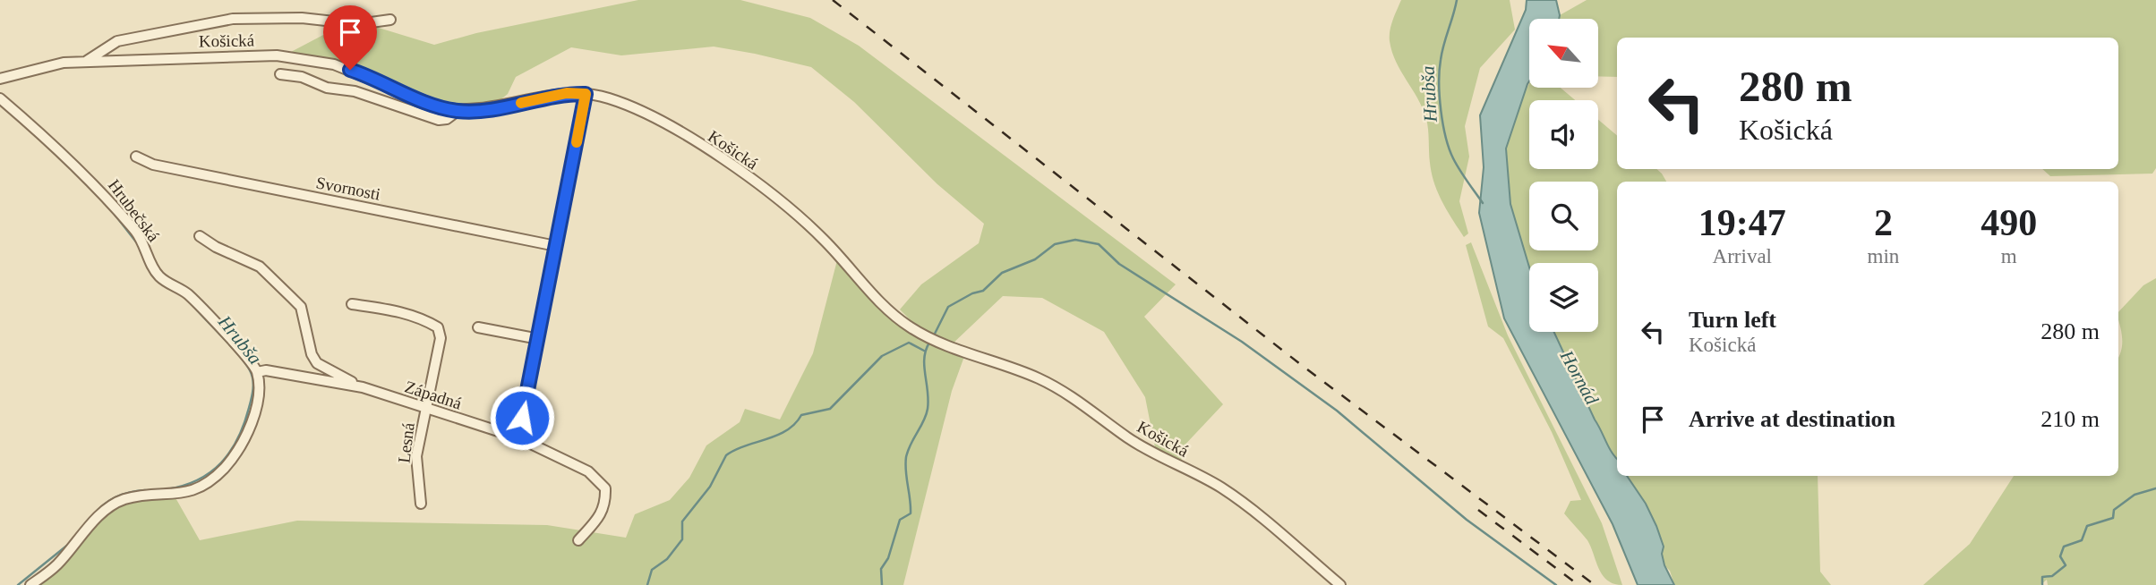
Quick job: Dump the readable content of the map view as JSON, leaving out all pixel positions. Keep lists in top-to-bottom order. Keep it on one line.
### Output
{"streets":{"street":["Košická","Svornosti","Hrubečská","Západná","Lesná"]},"crossings":[["Hrubečská","Západná"],["Západná","Lesná"]],"water":["Hrubša","Hornád"],"north":"top left","page":{"turn":["280 m","Košická"],"eta":["19:47","Arrival","2","min","490","m"],"list":[{"name":"Turn left","note":"Košická","value":"280 m"},{"name":"Arrive at destination","value":"210 m"}]}}
